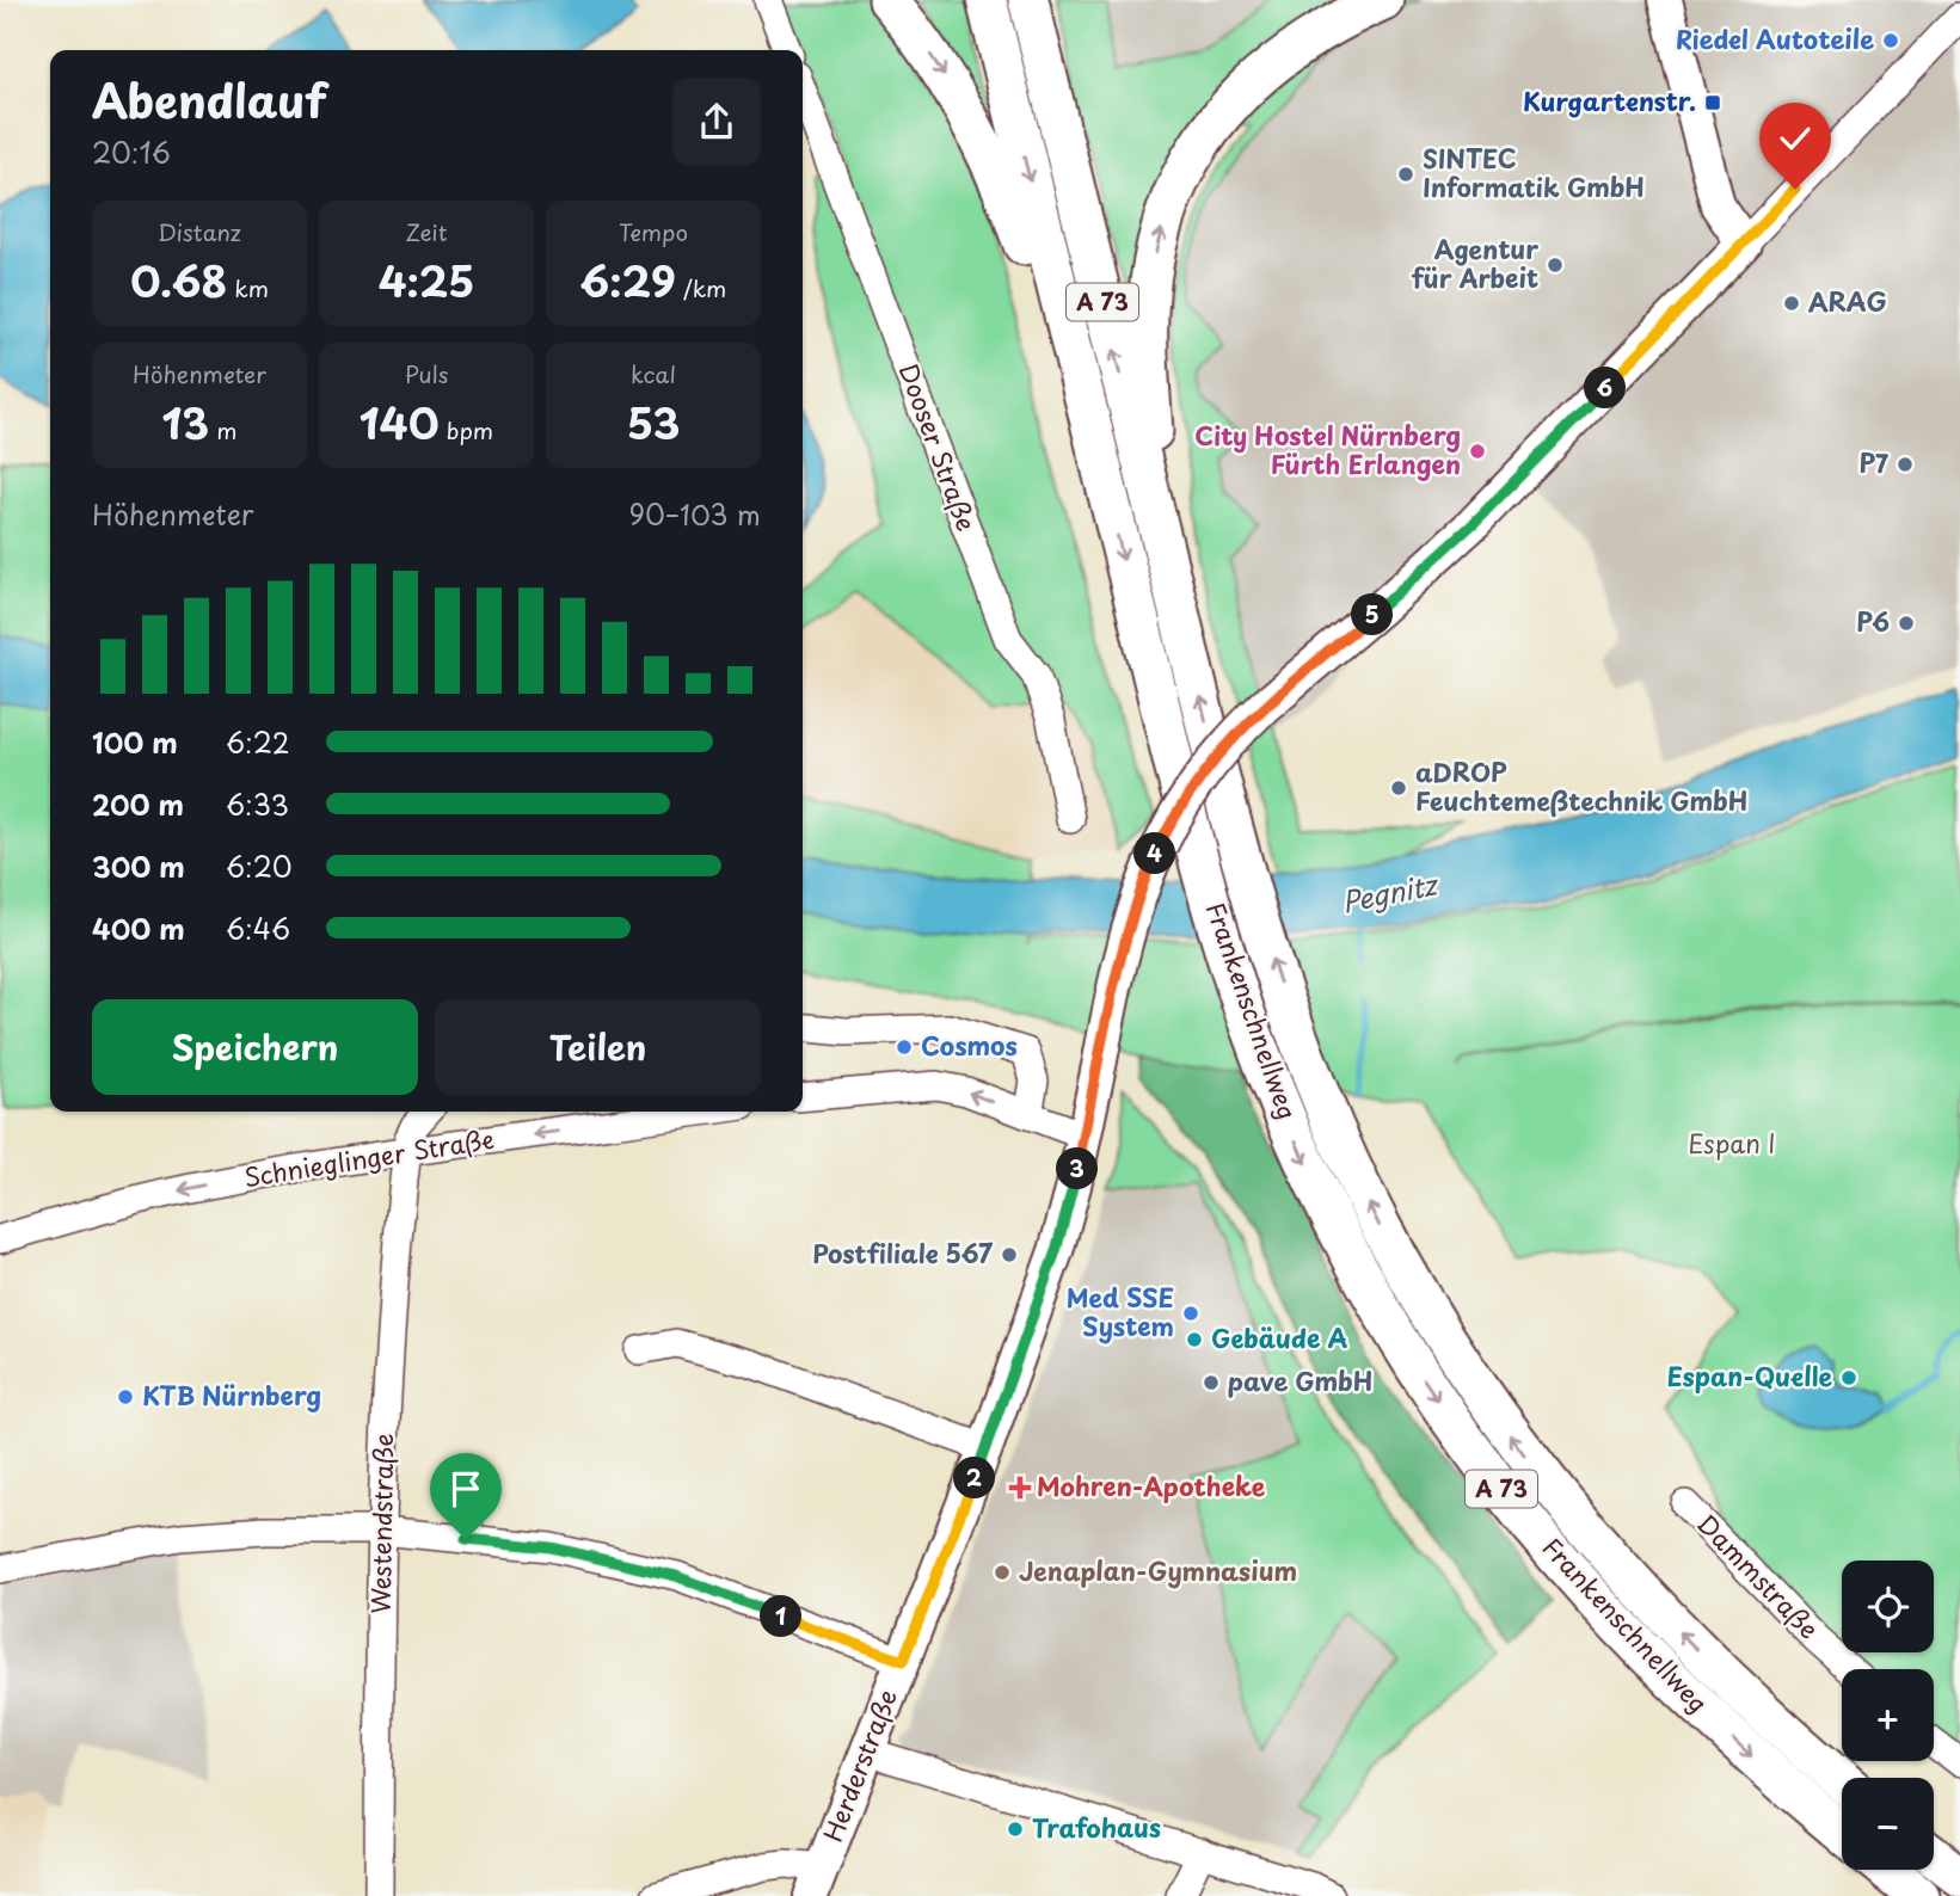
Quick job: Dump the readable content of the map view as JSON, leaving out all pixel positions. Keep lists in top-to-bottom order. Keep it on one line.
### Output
{"streets":{"highway":["A 73","Frankenschnellweg"],"main road":["Herderstraße"],"street":["Dooser Straße","Schnieglinger Straße","Westendstraße","Dammstraße"]},"crossings":[["Schnieglinger Straße","Westendstraße"]],"one_way":["Schnieglinger Straße"],"water":["Pegnitz"],"parks":["Espan I"],"places":{"other":["Riedel Autoteile","SINTEC Informatik GmbH","Agentur für Arbeit","ARAG","City Hostel Nürnberg Fürth Erlangen","P7","P6","aDROP Feuchtemeßtechnik GmbH","Cosmos","Postfiliale 567","Med SSE System","Gebäude A","Espan-Quelle","pave GmbH","KTB Nürnberg","Jenaplan-Gymnasium","Trafohaus"],"transit":["Kurgartenstr."],"health":["Mohren-Apotheke"]},"page":{"heading":["Abendlauf","20:16"],"stats":[["Distanz","0.68 km"],["Zeit","4:25"],["Tempo","6:29 /km"],["Höhenmeter","13 m"],["Puls","140 bpm"],["kcal","53"]],"pins":["6","5","4","3","2","1"],"chart":["Höhenmeter","90–103 m"],"list":[{"name":"100 m","note":"6:22"},{"name":"200 m","note":"6:33"},{"name":"300 m","note":"6:20"},{"name":"400 m","note":"6:46"}],"buttons":["Speichern","Teilen"],"map_buttons":["+","−"]}}
